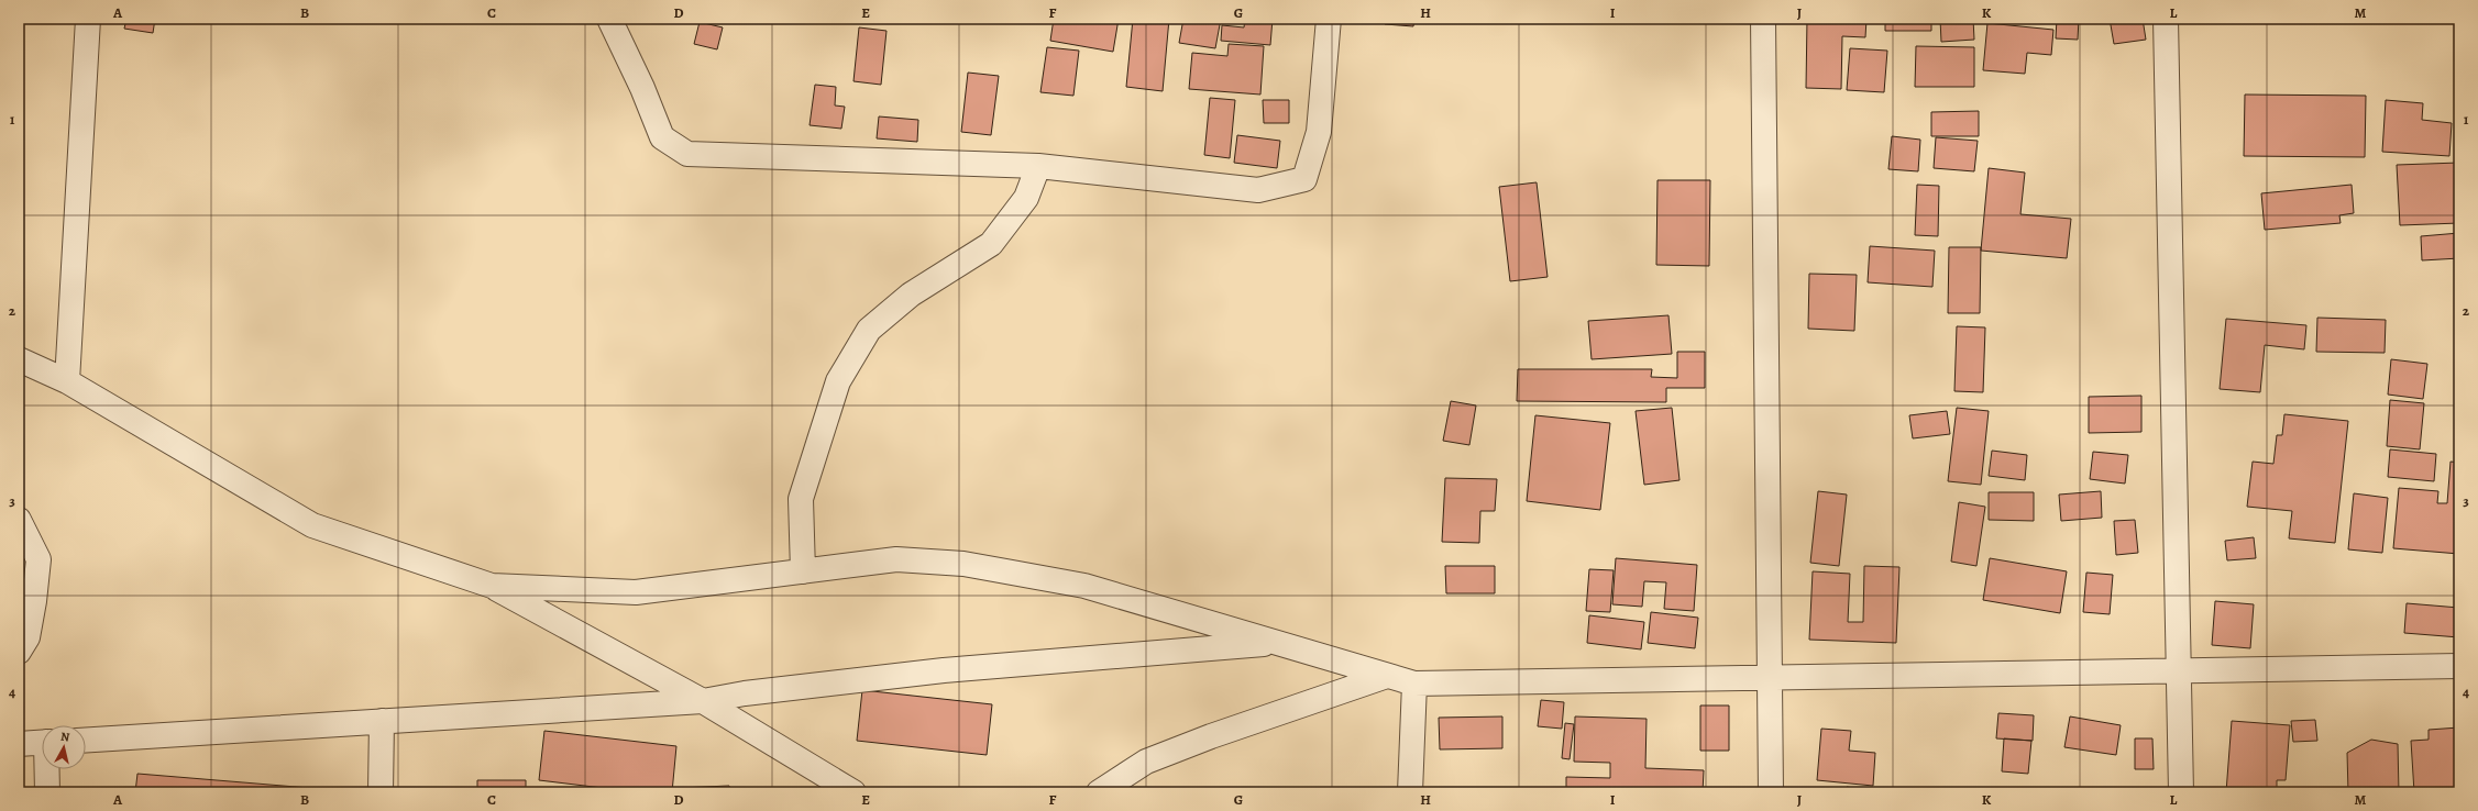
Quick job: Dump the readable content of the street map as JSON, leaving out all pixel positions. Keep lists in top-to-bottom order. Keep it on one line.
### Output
{"north":"top","grid":{"columns":["A","B","C","D","E","F","G","H","I","J","K","L","M"],"rows":["1","2","3","4"]}}
